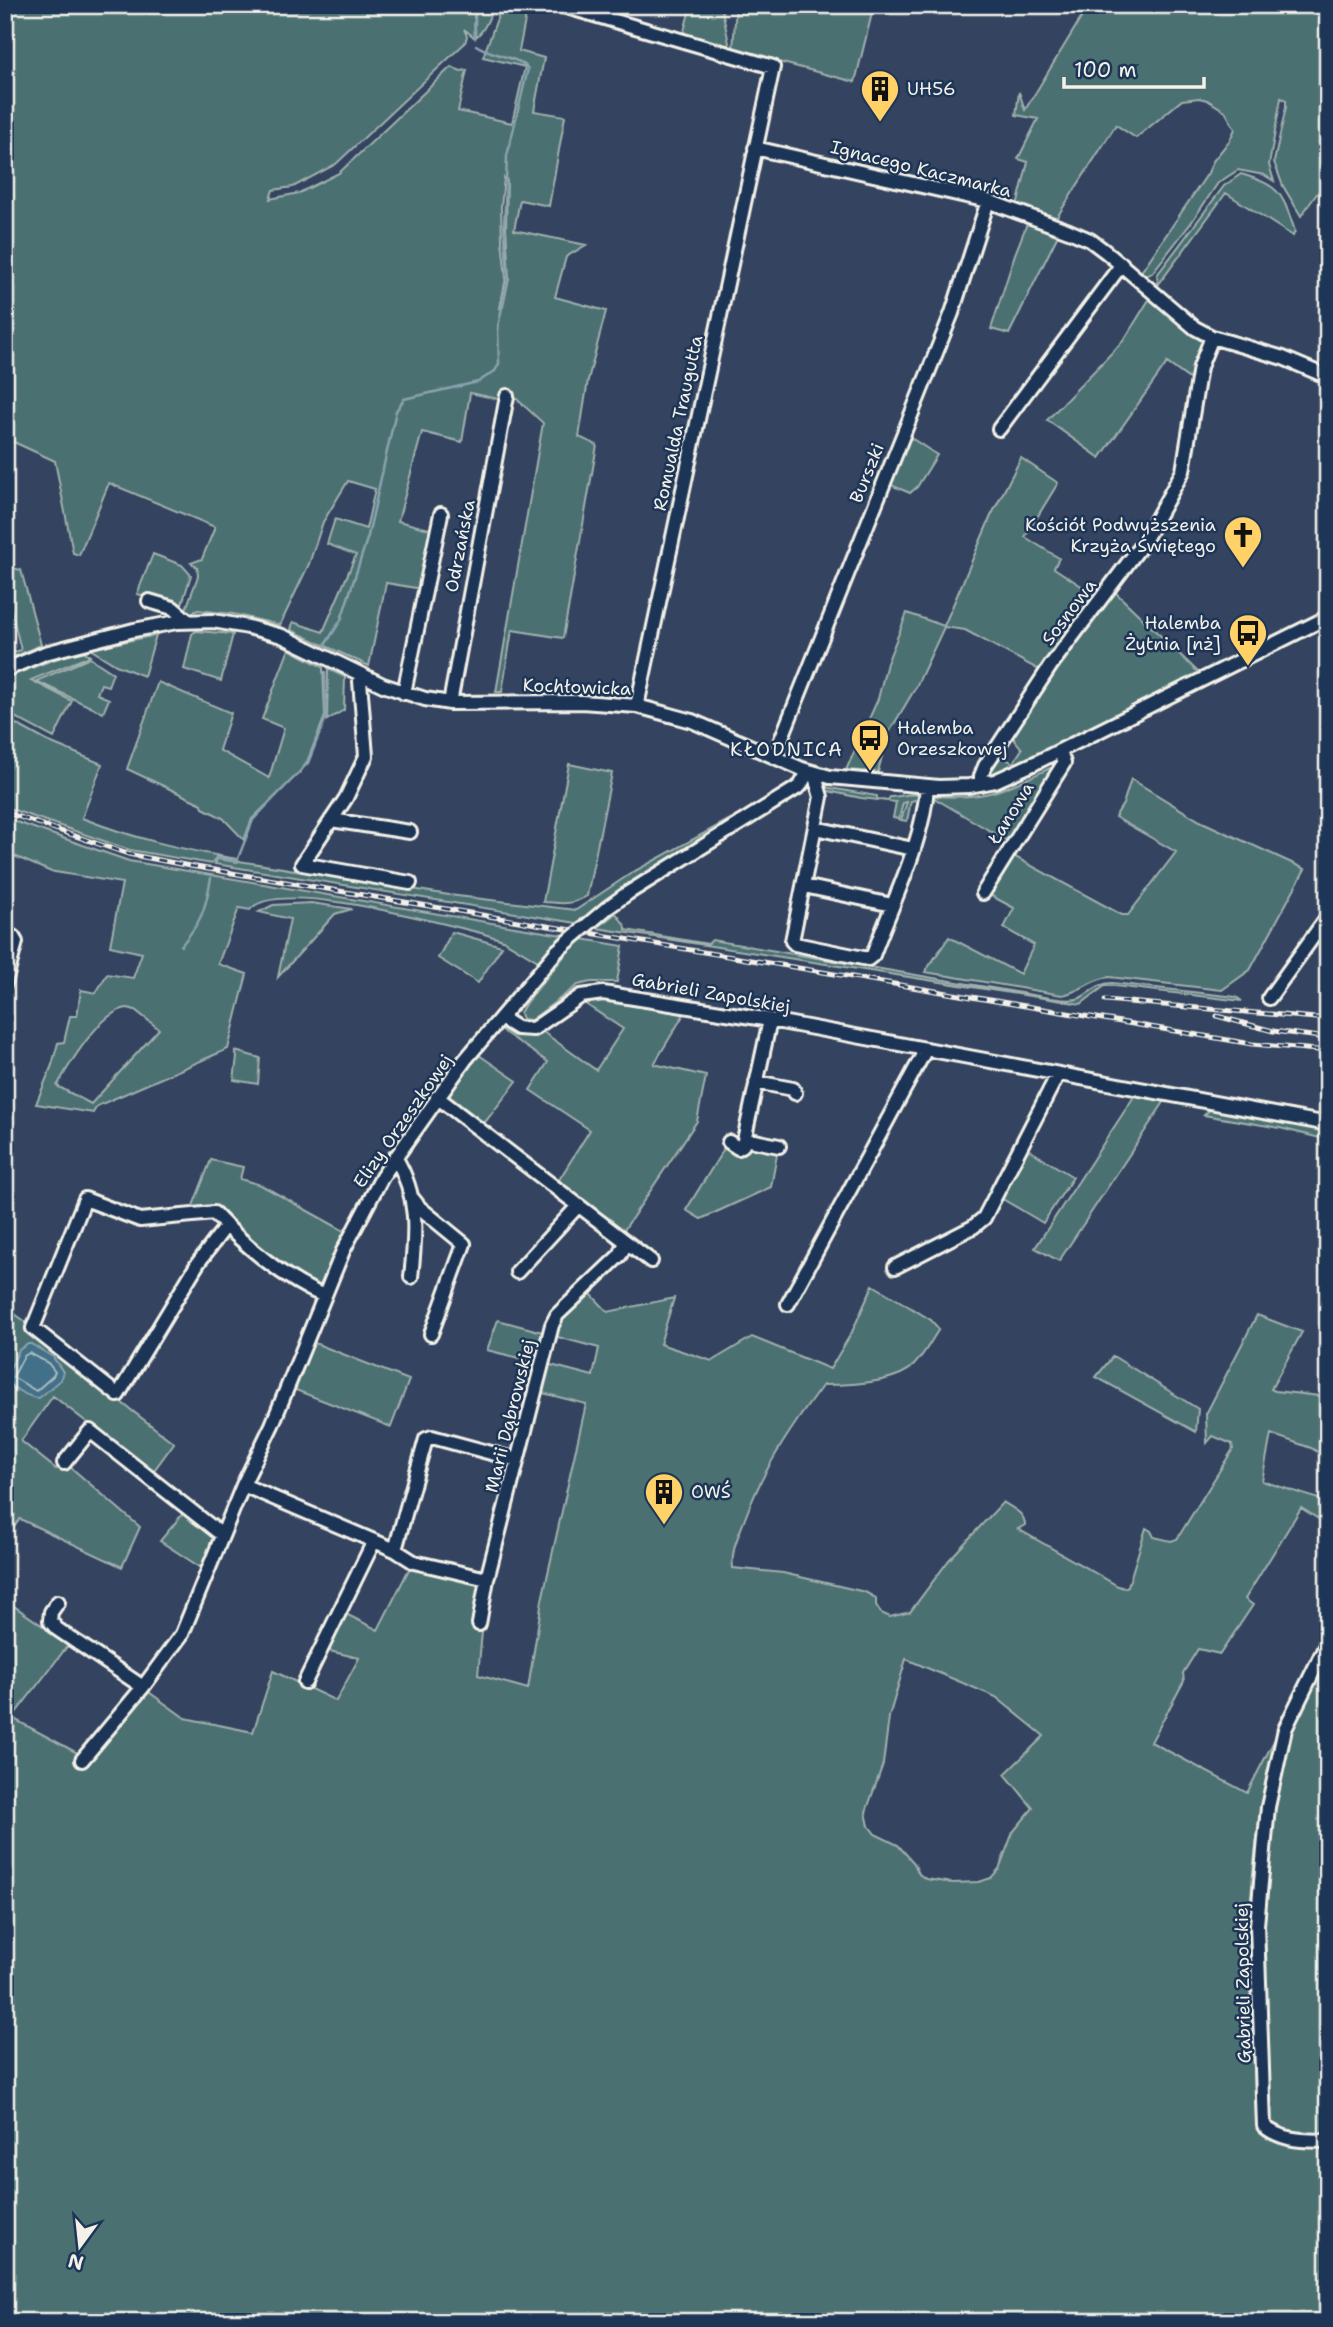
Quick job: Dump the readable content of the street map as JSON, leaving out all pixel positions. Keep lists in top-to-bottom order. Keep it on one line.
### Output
{"streets":{"street":["Ignacego Kaczmarka","Romualda Traugutta","Burszki","Odrzańska","Sosnowa","Kochłowicka","Łanowa","Gabrieli Zapolskiej","Elizy Orzeszkowej","Marii Dąbrowskiej"]},"crossings":[["Ignacego Kaczmarka","Romualda Traugutta"],["Ignacego Kaczmarka","Burszki"],["Ignacego Kaczmarka","Sosnowa"],["Romualda Traugutta","Kochłowicka"],["Burszki","Kochłowicka"],["Odrzańska","Kochłowicka"],["Sosnowa","Kochłowicka"],["Kochłowicka","Łanowa"],["Kochłowicka","Elizy Orzeszkowej"],["Gabrieli Zapolskiej","Elizy Orzeszkowej"]],"districts":["KŁODNICA"],"places":{"building":["UH56","OWŚ"],"church":["Kościół Podwyższenia Krzyża Świętego"],"bus stop":["Halemba Żytnia [nż]","Halemba Orzeszkowej"]},"scale_bar":"100 m","north":"bottom"}
